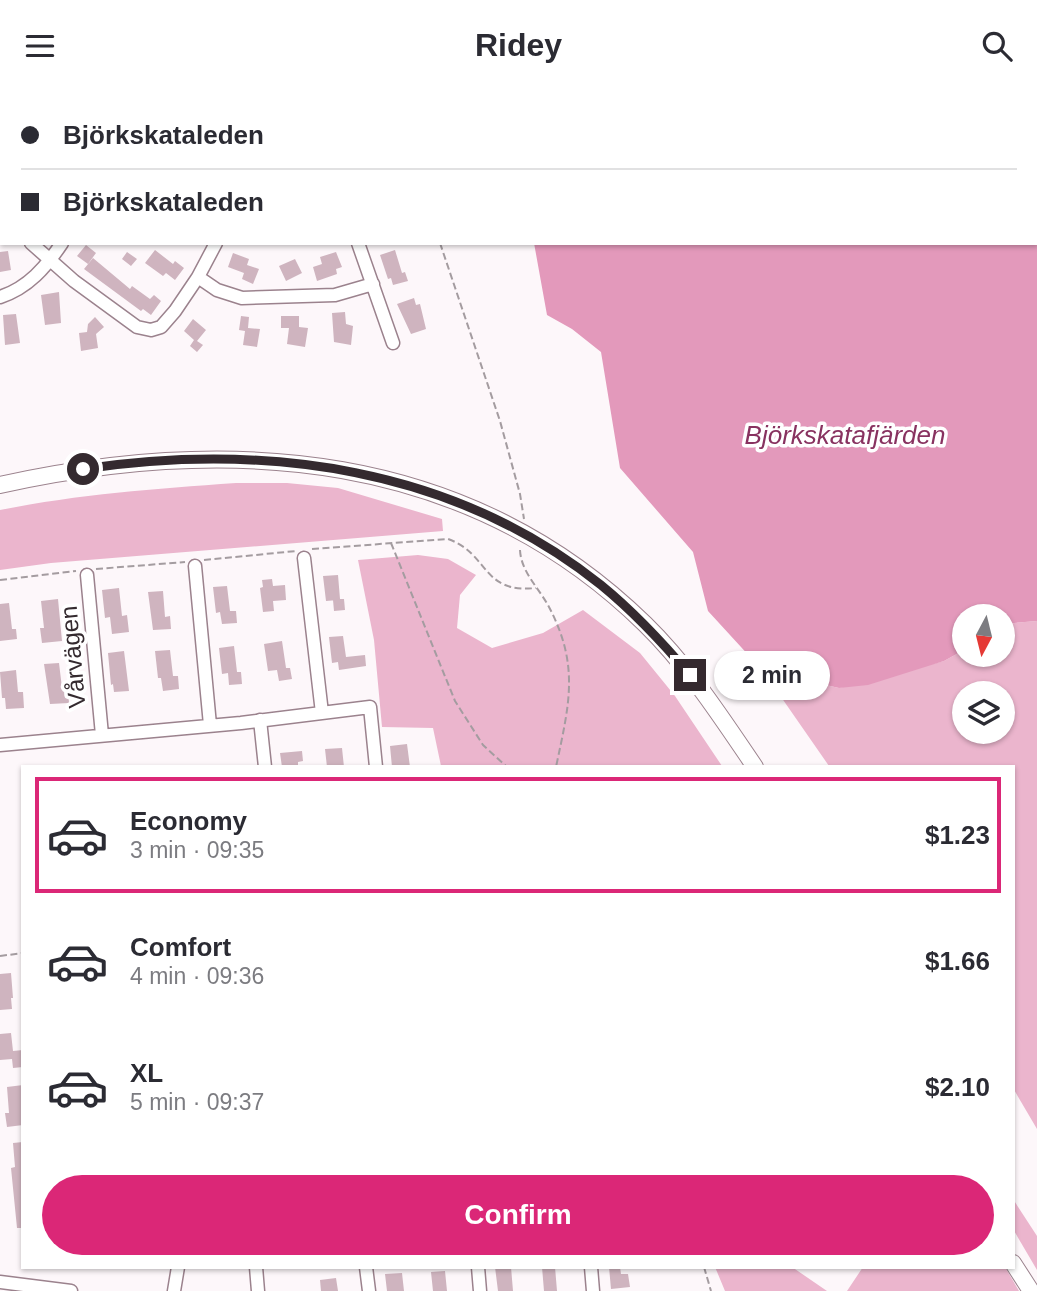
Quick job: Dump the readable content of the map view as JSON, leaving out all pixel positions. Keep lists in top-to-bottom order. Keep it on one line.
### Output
{"streets":{"street":["Vårvägen"]},"water":["Björkskatafjärden"],"north":"bottom","page":{"header":"Ridey","banner":["Björkskataleden","Björkskataleden"],"bubble":"2 min","list":[{"name":"Economy","note":"3 min · 09:35","value":"$1.23"},{"name":"Comfort","note":"4 min · 09:36","value":"$1.66"},{"name":"XL","note":"5 min · 09:37","value":"$2.10"}],"buttons":"Confirm"}}
